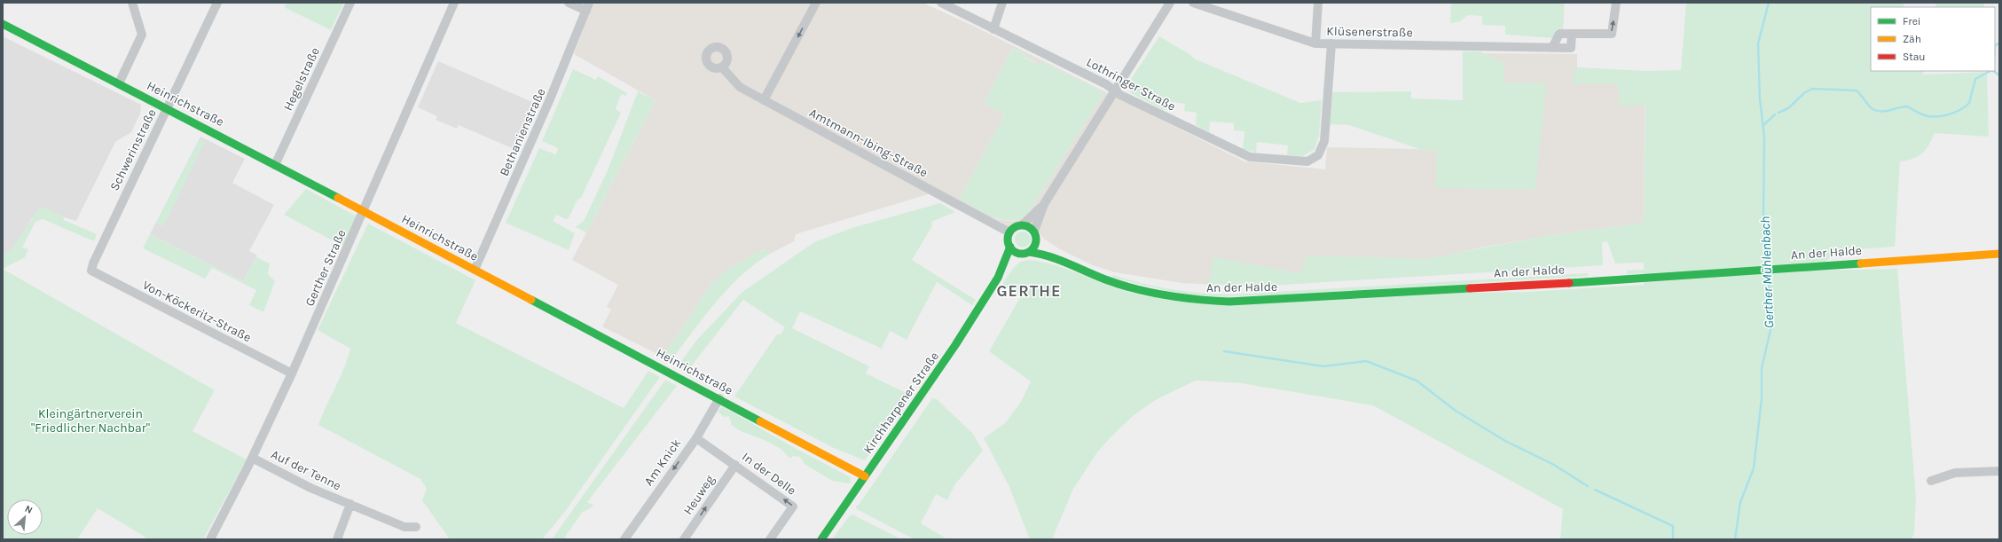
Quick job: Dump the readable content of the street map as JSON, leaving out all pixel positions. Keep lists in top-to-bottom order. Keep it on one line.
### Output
{"streets":{"street":["Klüsenerstraße","Hegelstraße","Lothringer Straße","Heinrichstraße","Bethanienstraße","Amtmann-Ibing-Straße","Schwerinstraße","An der Halde","Gerther Straße","Von-Köckeritz-Straße","Kirchharpener Straße","Am Knick","Auf der Tenne","In der Delle","Heuweg"]},"crossings":[["Klüsenerstraße","Lothringer Straße"],["Hegelstraße","Heinrichstraße"],["Heinrichstraße","Bethanienstraße"],["Heinrichstraße","Schwerinstraße"],["Heinrichstraße","Gerther Straße"],["Heinrichstraße","Kirchharpener Straße"],["Heinrichstraße","Am Knick"],["Amtmann-Ibing-Straße","An der Halde"],["Amtmann-Ibing-Straße","Kirchharpener Straße"],["Schwerinstraße","Von-Köckeritz-Straße"],["An der Halde","Kirchharpener Straße"],["Gerther Straße","Von-Köckeritz-Straße"],["Gerther Straße","Auf der Tenne"],["Am Knick","In der Delle"],["In der Delle","Heuweg"]],"one_way":["Am Knick","Heuweg"],"districts":["GERTHE"],"water":["Gerther Mühlenbach"],"parks":["Kleingärtnerverein \"Friedlicher Nachbar\""],"legend":["Frei","Zäh","Stau"],"north":"top right"}
